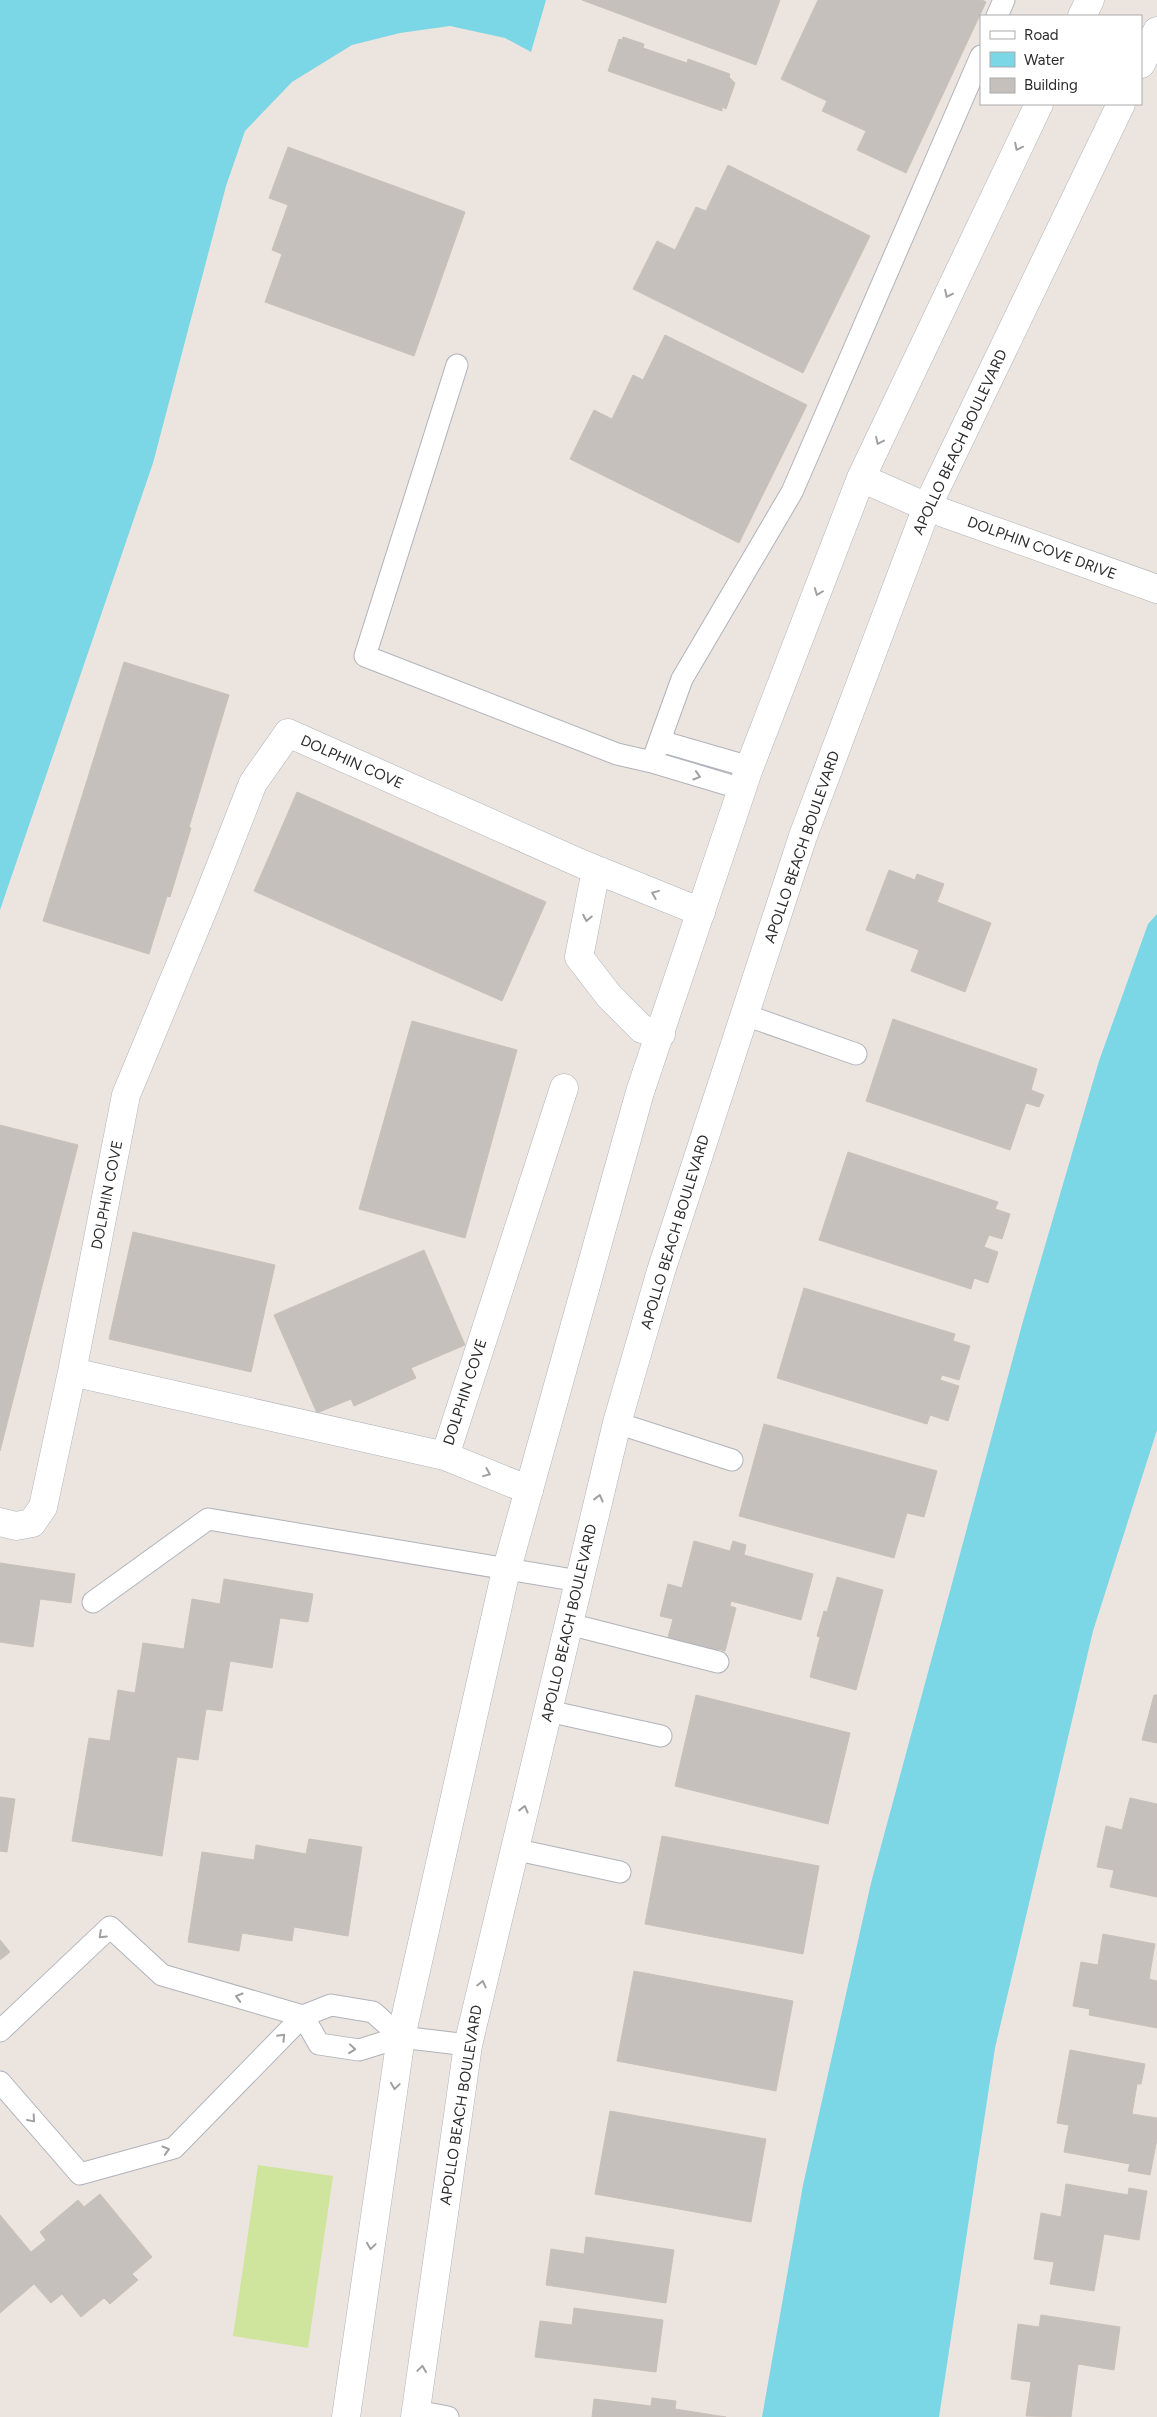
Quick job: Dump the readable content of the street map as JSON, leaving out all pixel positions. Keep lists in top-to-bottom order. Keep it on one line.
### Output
{"streets":{"main road":["APOLLO BEACH BOULEVARD","DOLPHIN COVE DRIVE","DOLPHIN COVE"]},"crossings":[["APOLLO BEACH BOULEVARD","DOLPHIN COVE DRIVE"]],"legend":["Road","Water","Building"]}
